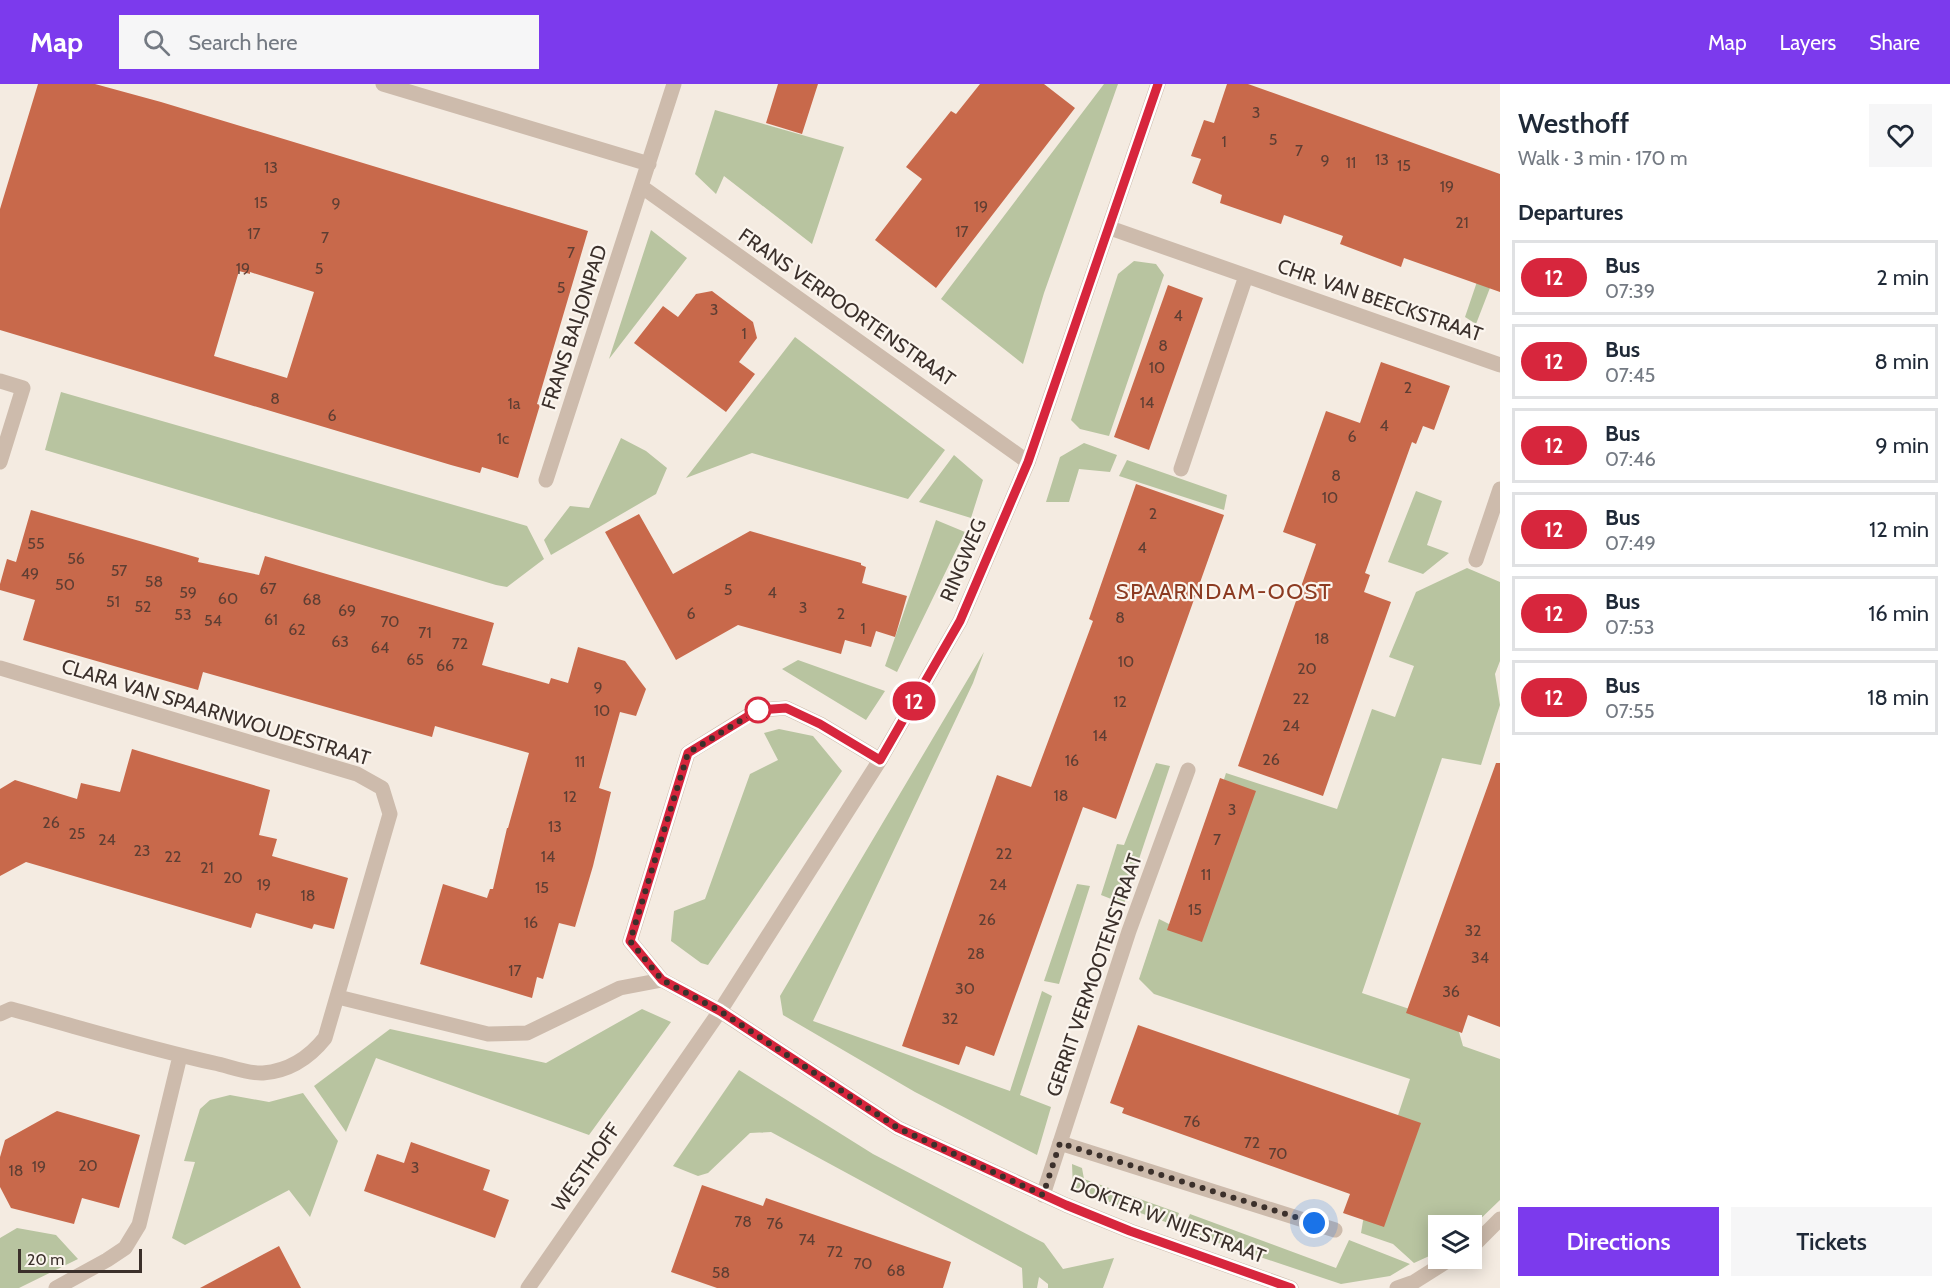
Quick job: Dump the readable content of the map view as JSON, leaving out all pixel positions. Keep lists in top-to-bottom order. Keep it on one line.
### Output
{"streets":{"street":["CHR. VAN BEECKSTRAAT","FRANS VERPOORTENSTRAAT","FRANS BALJONPAD","RINGWEG","CLARA VAN SPAARNWOUDESTRAAT","GERRIT VERMOOTENSTRAAT","WESTHOFF","DOKTER W NIJESTRAAT"]},"crossings":[["CHR. VAN BEECKSTRAAT","RINGWEG"],["FRANS VERPOORTENSTRAAT","FRANS BALJONPAD"],["FRANS VERPOORTENSTRAAT","RINGWEG"],["RINGWEG","WESTHOFF"],["RINGWEG","DOKTER W NIJESTRAAT"],["GERRIT VERMOOTENSTRAAT","DOKTER W NIJESTRAAT"],["WESTHOFF","DOKTER W NIJESTRAAT"]],"districts":["SPAARNDAM-OOST"],"lines":["bus line 12"],"house_numbers":["3","5","1","7","13","9","11","15","13","19","15","9","19","21","17","17","7","7","19","5","5","3","4","1","8","10","2","8","14","1a","6","4","6","1c","8","10","2","55","4","56","57","49","58","50","67","5","59","4","60","68","51","52","3","69","6","2","53","8","61","54","70","1","62","71","18","63","72","64","65","10","66","20","9","22","12","10","24","14","26","16","11","18","12","3","26","13","25","24","7","23","22","22","14","21","11","20","19","24","15","18","15","26","16","32","28","34","17","30","36","32","76","72","70","20","19","3","18","78","76","74","72","70","68","58"],"scale_bar":"20 m","page":{"header":"Map","search":"Search here","nav":["Map","Layers","Share"],"on_map":"12","heading":[["Westhoff","Walk · 3 min · 170 m"],"Departures"],"list":[{"mark":"12","name":"Bus","note":"07:39","value":"2 min"},{"mark":"12","name":"Bus","note":"07:45","value":"8 min"},{"mark":"12","name":"Bus","note":"07:46","value":"9 min"},{"mark":"12","name":"Bus","note":"07:49","value":"12 min"},{"mark":"12","name":"Bus","note":"07:53","value":"16 min"},{"mark":"12","name":"Bus","note":"07:55","value":"18 min"}],"buttons":["Directions","Tickets"],"scale":"20 m"}}
